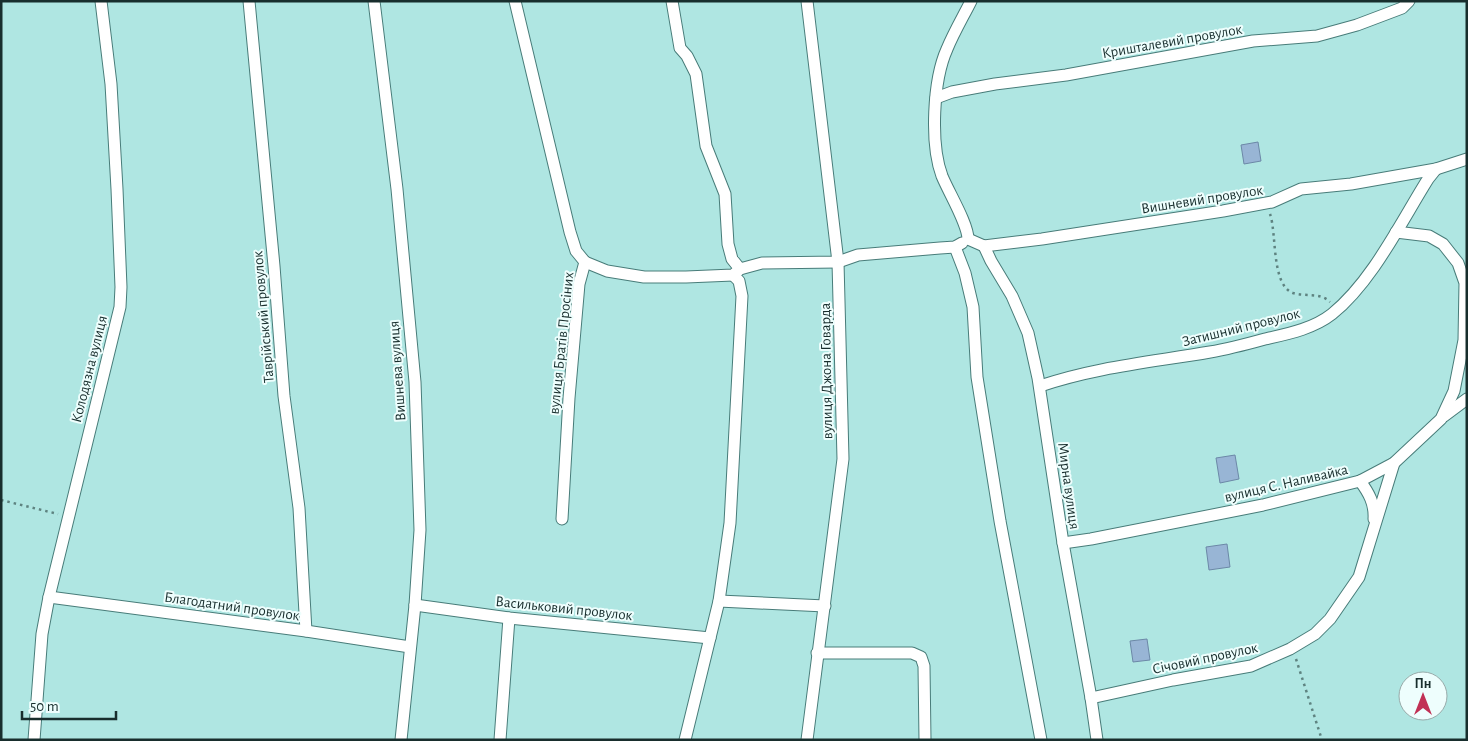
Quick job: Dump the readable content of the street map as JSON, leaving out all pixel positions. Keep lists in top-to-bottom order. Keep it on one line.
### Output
{"streets":{"street":["Кришталевий провулок","Вишневий провулок","Таврійський провулок","Затишний провулок","вулиця Братів Просіних","Колодязна вулиця","Вишнева вулиця","вулиця Джона Говарда","вулиця С. Наливайка","Мирна вулиця","Благодатний провулок","Васильковий провулок","Січовий провулок"]},"crossings":[["Вишневий провулок","Затишний провулок"],["Вишневий провулок","Мирна вулиця"],["Таврійський провулок","Благодатний провулок"],["Затишний провулок","вулиця С. Наливайка"],["Затишний провулок","Мирна вулиця"],["Колодязна вулиця","Благодатний провулок"],["Вишнева вулиця","Благодатний провулок"],["Вишнева вулиця","Васильковий провулок"],["вулиця С. Наливайка","Мирна вулиця"],["вулиця С. Наливайка","Січовий провулок"],["Мирна вулиця","Січовий провулок"]],"scale_bar":"50 m","north":"top"}
